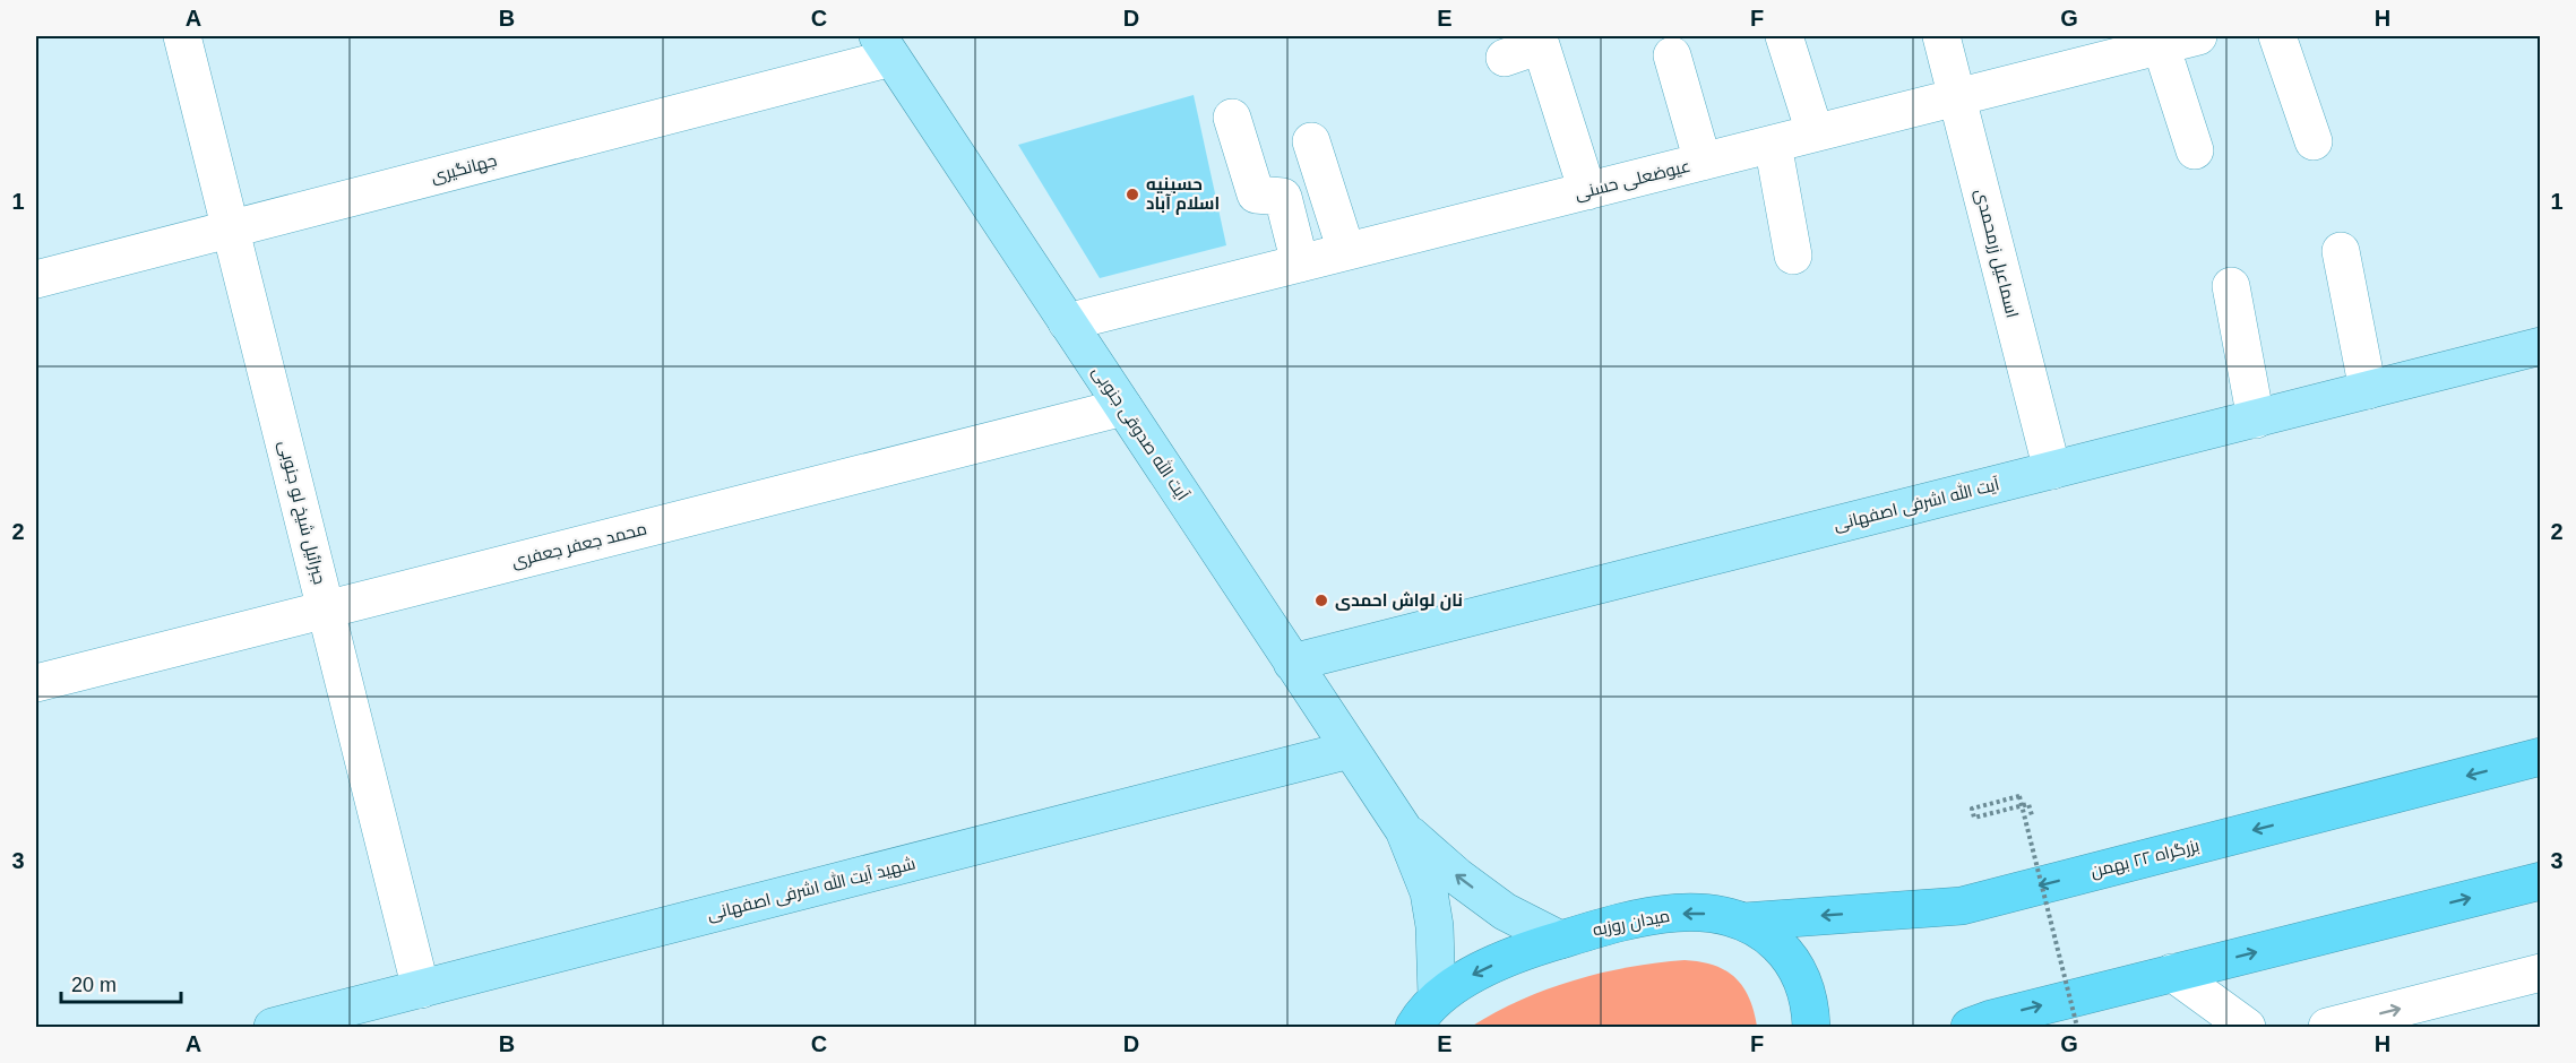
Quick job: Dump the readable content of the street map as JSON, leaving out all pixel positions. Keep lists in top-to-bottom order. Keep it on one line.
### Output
{"streets":{"highway":["بزرگراه ۲۲ بهمن","میدان روزبه"],"main road":["آیت الله صدوقی جنوبی","آیت الله اشرفی اصفهانی","شهید آیت الله اشرفی اصفهانی"],"street":["جهانگیری","عیوضعلی حسنی","اسماعیل زرمحمدی","جبرائیل شیخ لو جنوبی","محمد جعفر جعفری"]},"crossings":[["جهانگیری","آیت الله صدوقی جنوبی"],["جهانگیری","جبرائیل شیخ لو جنوبی"],["عیوضعلی حسنی","اسماعیل زرمحمدی"],["عیوضعلی حسنی","آیت الله صدوقی جنوبی"],["اسماعیل زرمحمدی","آیت الله اشرفی اصفهانی"],["آیت الله صدوقی جنوبی","آیت الله اشرفی اصفهانی"],["آیت الله صدوقی جنوبی","محمد جعفر جعفری"],["آیت الله صدوقی جنوبی","شهید آیت الله اشرفی اصفهانی"],["جبرائیل شیخ لو جنوبی","محمد جعفر جعفری"],["جبرائیل شیخ لو جنوبی","شهید آیت الله اشرفی اصفهانی"],["بزرگراه ۲۲ بهمن","میدان روزبه"]],"one_way":["میدان روزبه"],"places":["حسینیه اسلام آباد","نان لواش احمدی"],"scale_bar":"20 m","grid":{"columns":["A","B","C","D","E","F","G","H"],"rows":["1","2","3"]}}
